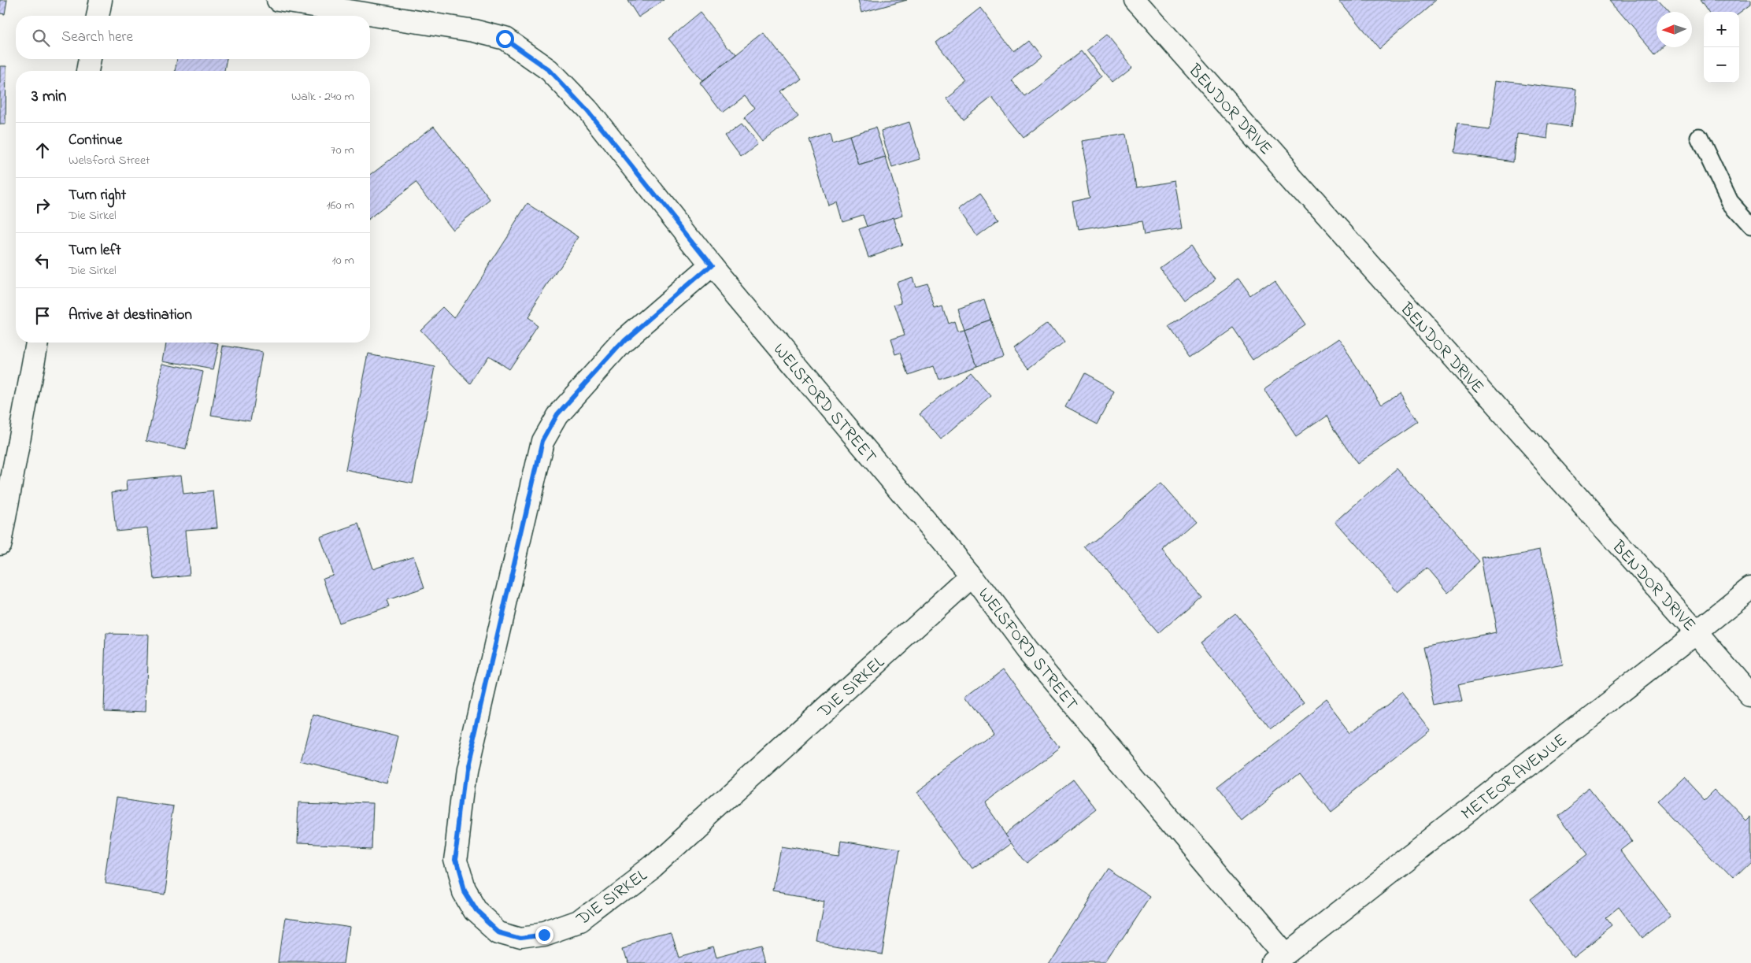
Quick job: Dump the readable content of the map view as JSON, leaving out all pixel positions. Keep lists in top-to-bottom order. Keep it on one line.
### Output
{"streets":{"street":["BENDOR DRIVE","WELSFORD STREET","DIE SIRKEL","METEOR AVENUE"]},"crossings":[["BENDOR DRIVE","METEOR AVENUE"],["WELSFORD STREET","DIE SIRKEL"],["WELSFORD STREET","METEOR AVENUE"]],"north":"left","page":{"map_buttons":["+","−"],"search":"Search here","heading":["3 min","Walk · 240 m"],"list":[["Continue","Welsford Street","70 m"],["Turn right","Die Sirkel","160 m"],["Turn left","Die Sirkel","10 m"],"Arrive at destination"]}}
